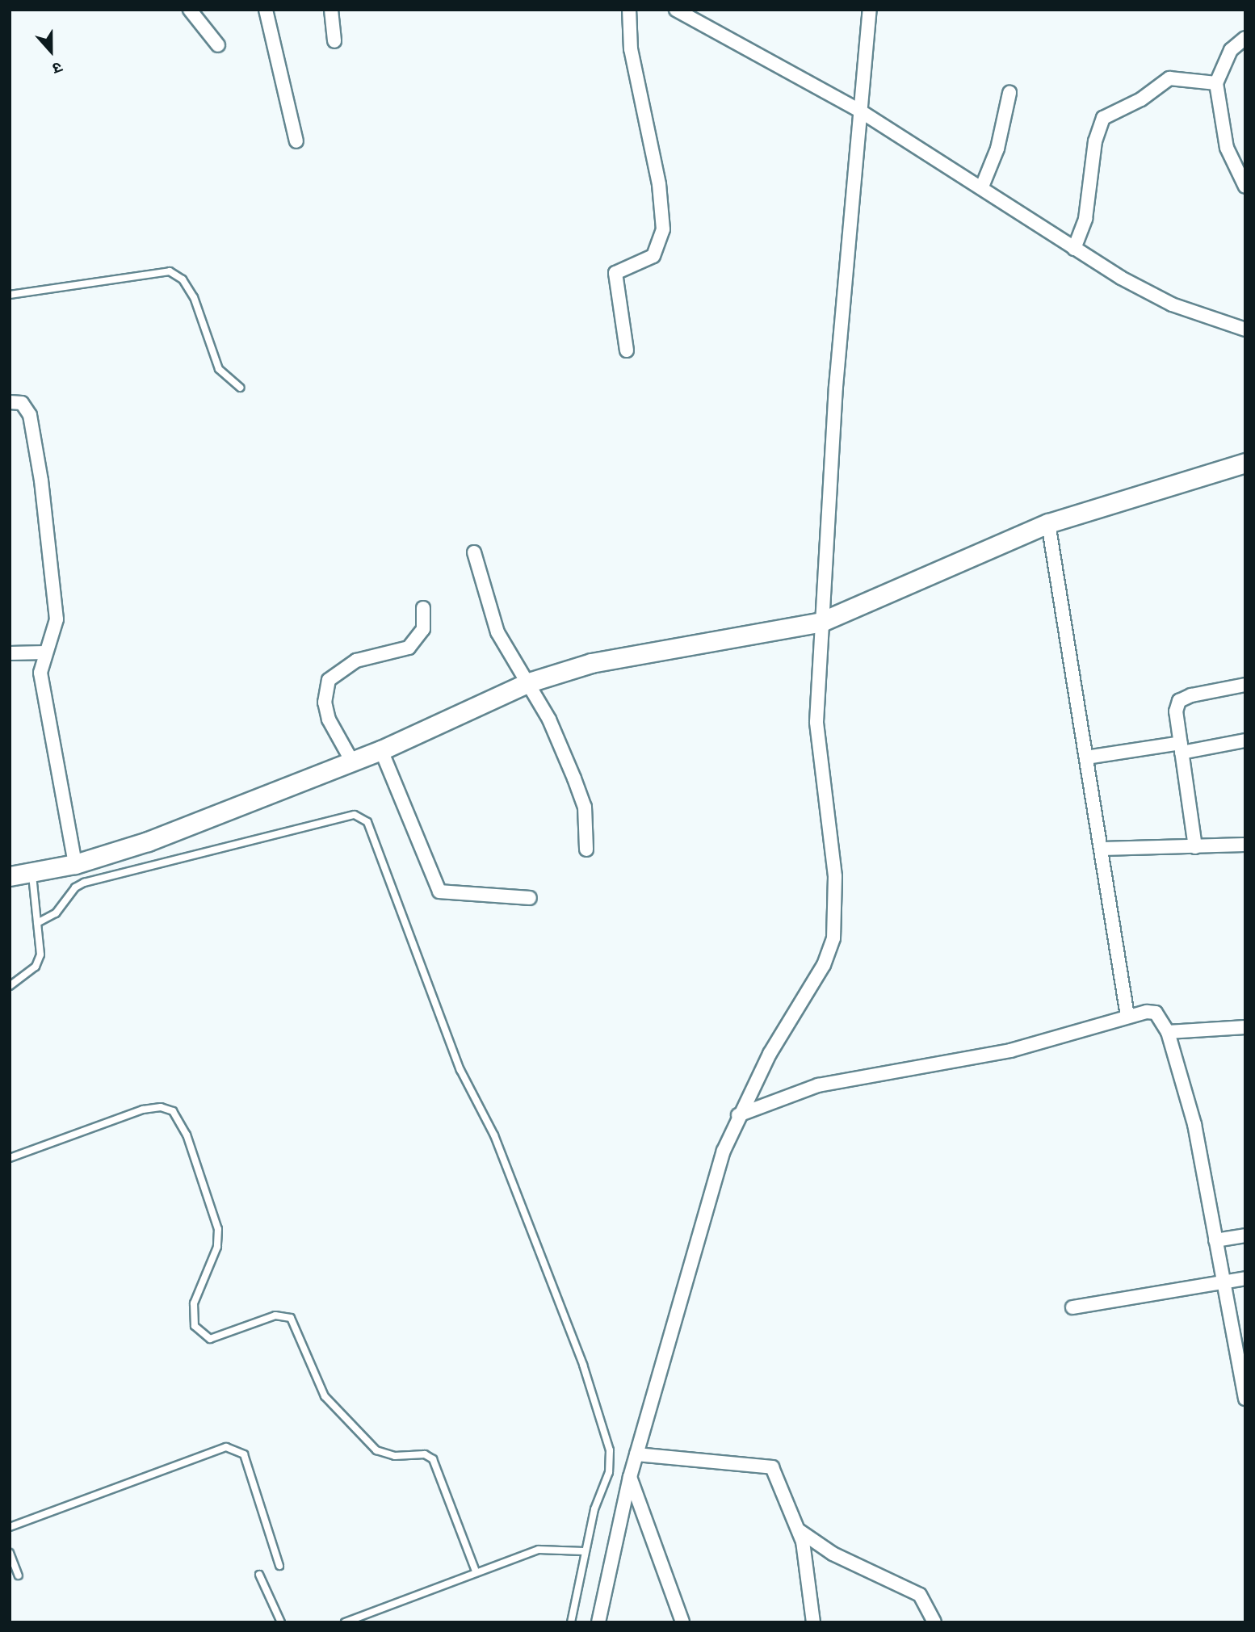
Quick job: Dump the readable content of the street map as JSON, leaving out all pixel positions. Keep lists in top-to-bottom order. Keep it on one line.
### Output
{"north":"bottom"}
